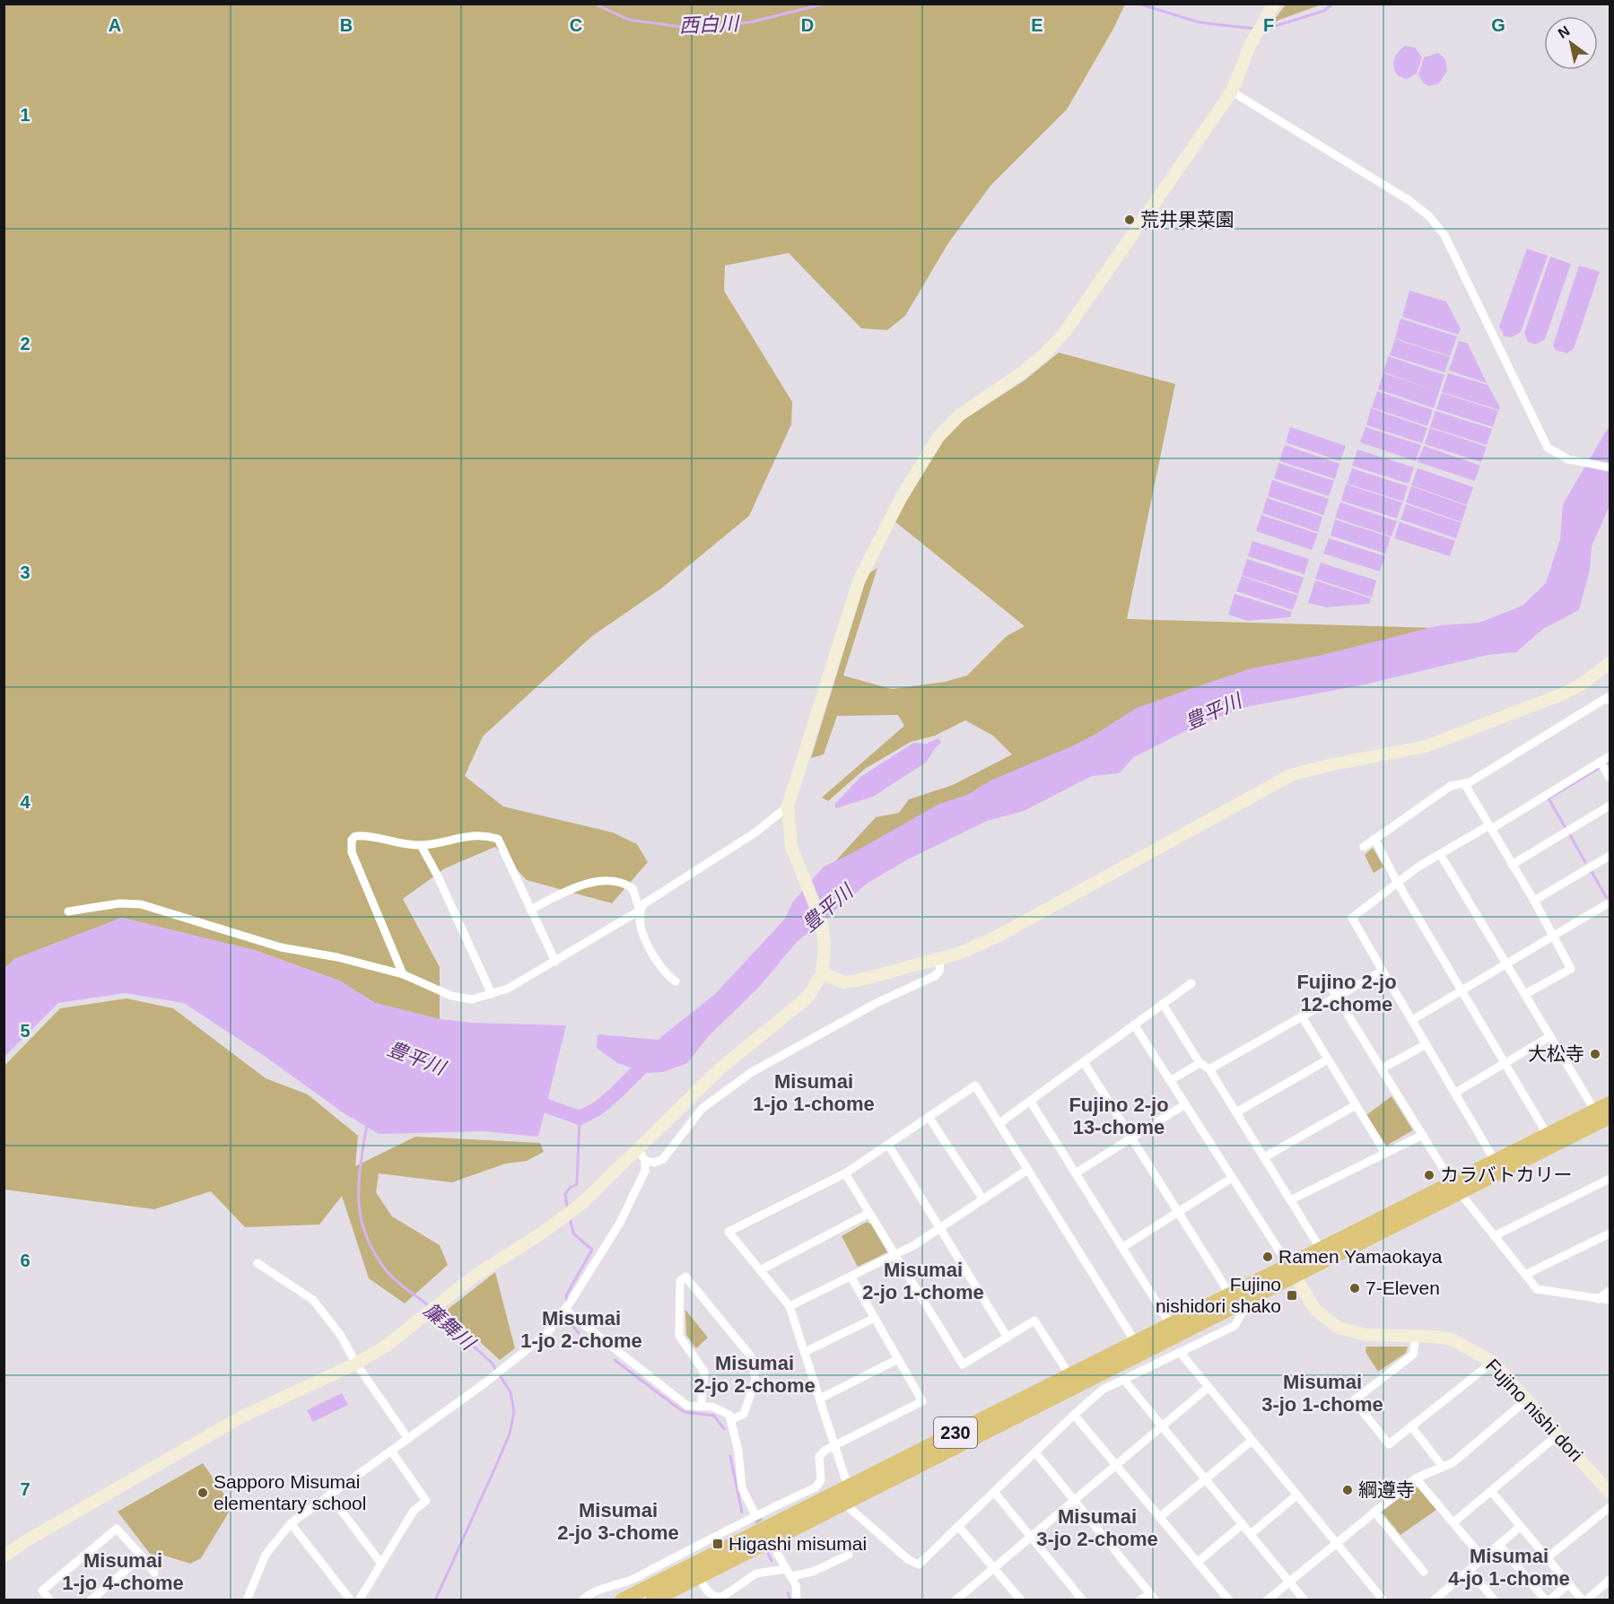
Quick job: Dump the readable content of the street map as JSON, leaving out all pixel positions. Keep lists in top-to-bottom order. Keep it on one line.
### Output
{"streets":{"highway":["230"],"street":["Fujino nishi dori"]},"crossings":[["Fujino nishi dori","230"]],"districts":["Fujino 2-jo 12-chome","Misumai 1-jo 1-chome","Fujino 2-jo 13-chome","Misumai 2-jo 1-chome","Misumai 1-jo 2-chome","Misumai 2-jo 2-chome","Misumai 3-jo 1-chome","Misumai 2-jo 3-chome","Misumai 3-jo 2-chome","Misumai 4-jo 1-chome","Misumai 1-jo 4-chome"],"water":["西白川","豊平川","簾舞川"],"places":{"other":["荒井果菜園","大松寺","カラバトカリー","Ramen Yamaokaya","7-Eleven","綱遵寺","Sapporo Misumai elementary school"],"transit":["Fujino nishidori shako","Higashi misumai"]},"north":"top left","grid":{"columns":["A","B","C","D","E","F","G"],"rows":["1","2","3","4","5","6","7"]}}
